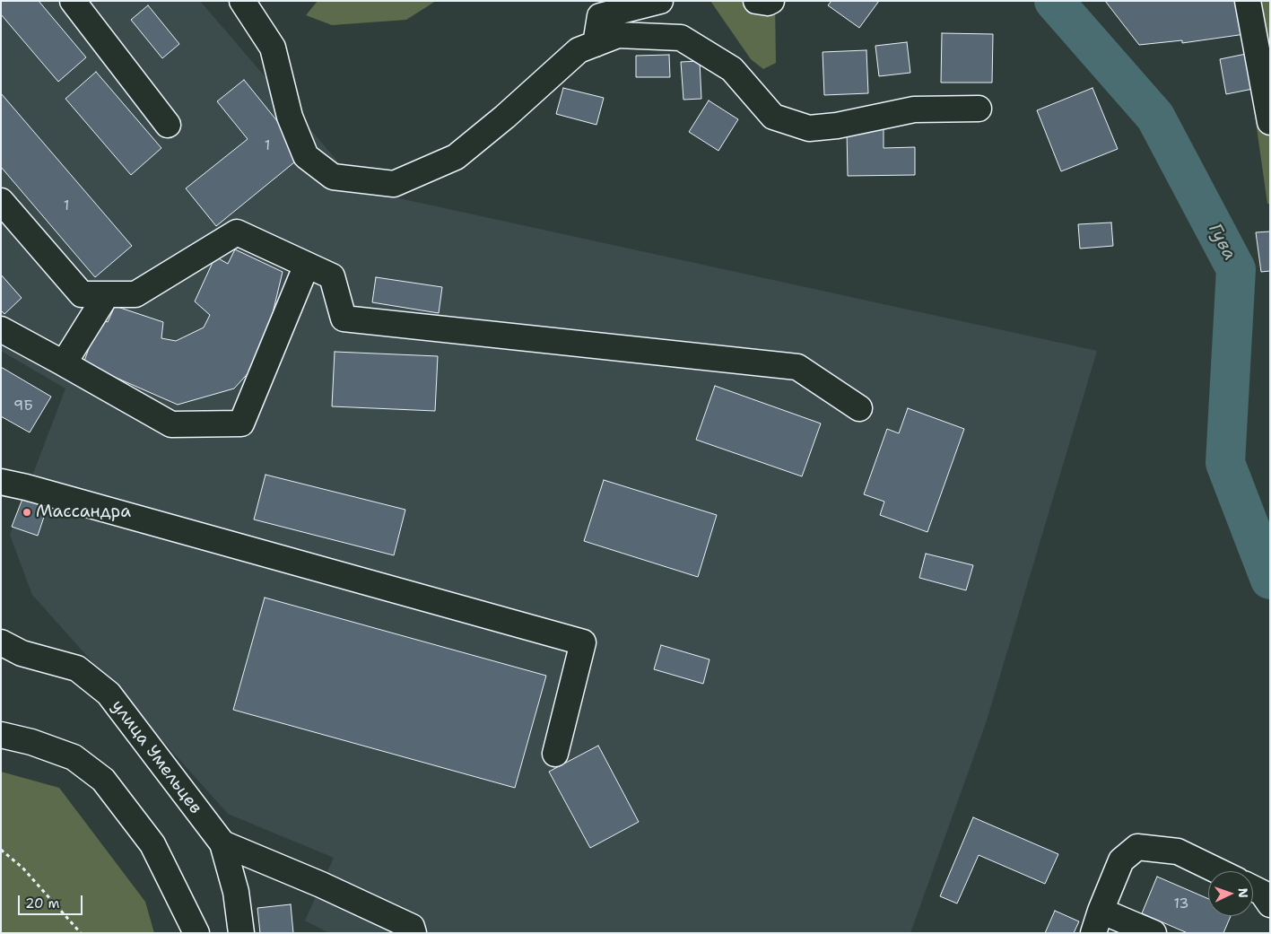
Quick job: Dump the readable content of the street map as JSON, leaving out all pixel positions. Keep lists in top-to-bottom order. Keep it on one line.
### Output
{"streets":{"main road":["улица Умельцев"]},"water":["Гува"],"places":["Массандра"],"house_numbers":["1","1","9Б","13"],"scale_bar":"20 m","north":"right"}
